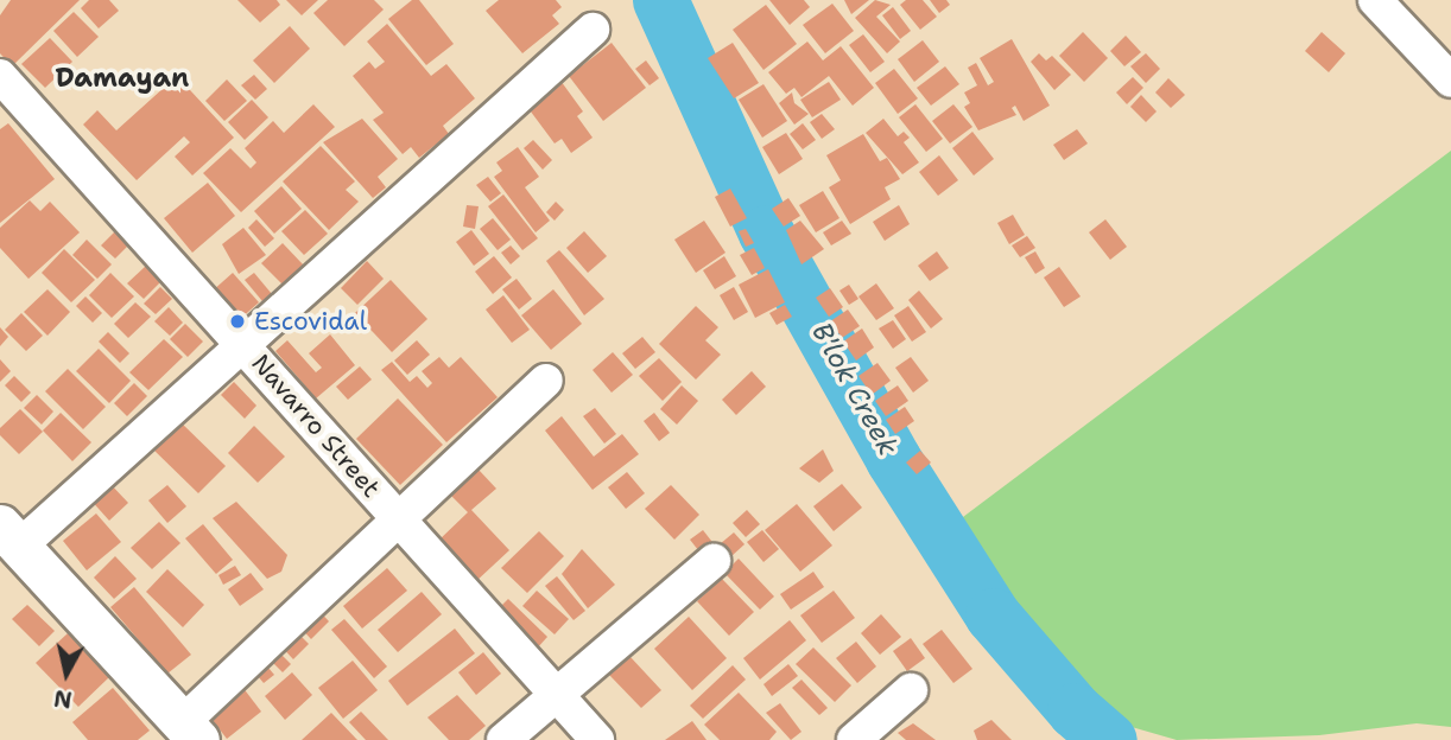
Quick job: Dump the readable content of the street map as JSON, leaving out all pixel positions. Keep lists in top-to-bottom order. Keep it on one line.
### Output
{"streets":{"street":["Navarro Street"]},"districts":["Damayan"],"water":["B'lok Creek"],"places":["Escovidal"],"north":"bottom"}
